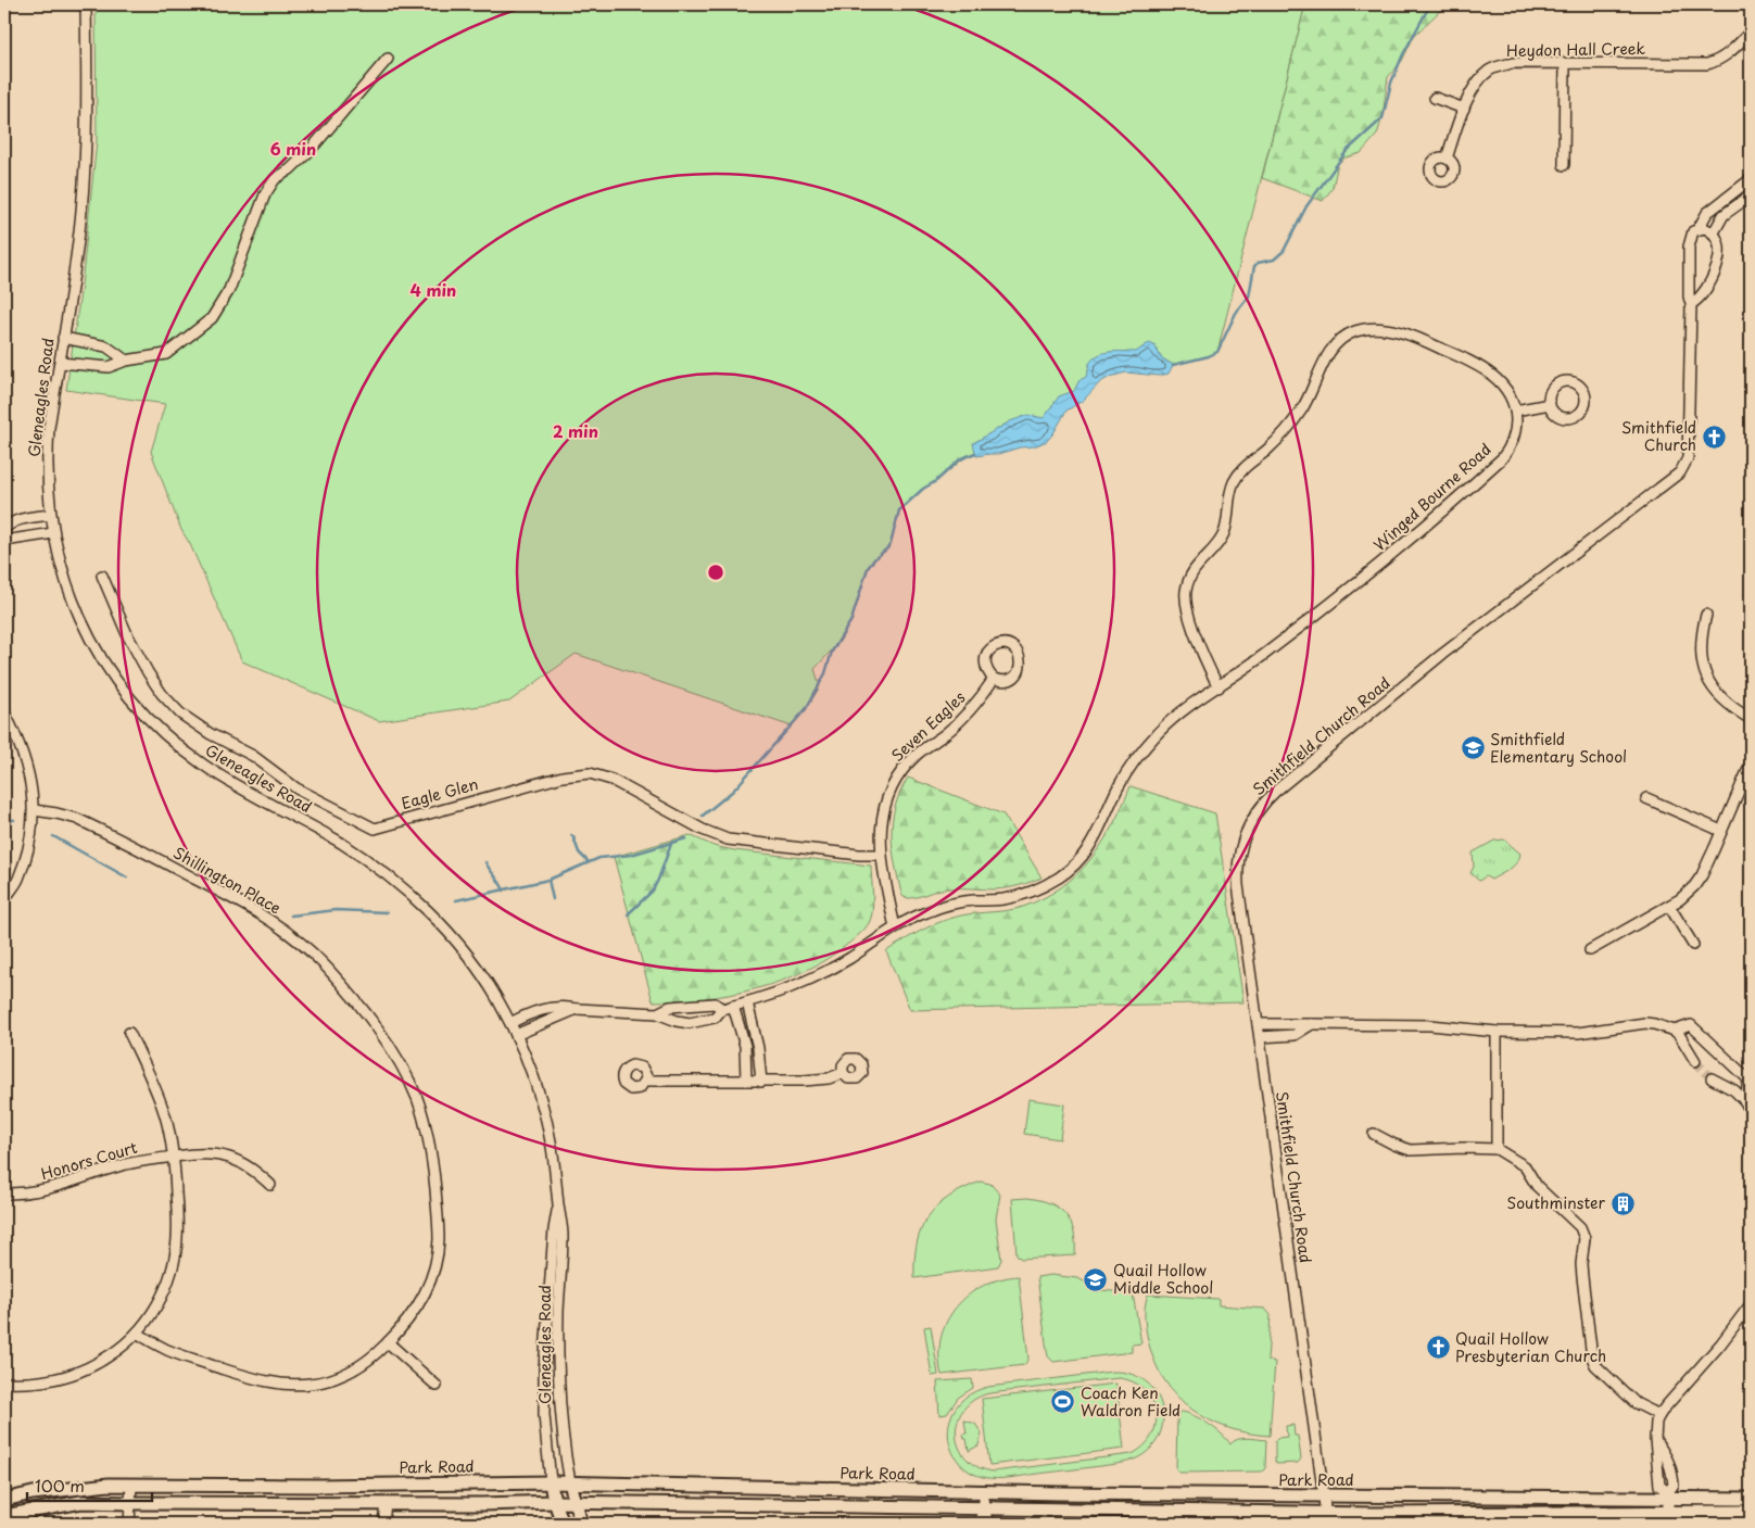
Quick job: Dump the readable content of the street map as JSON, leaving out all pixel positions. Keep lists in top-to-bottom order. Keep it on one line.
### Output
{"streets":{"main road":["Park Road"],"street":["Heydon Hall Creek","Gleneagles Road","Winged Bourne Road","Seven Eagles","Smithfield Church Road","Eagle Glen","Shillington Place","Honors Court"]},"crossings":[["Gleneagles Road","Winged Bourne Road"],["Gleneagles Road","Park Road"],["Winged Bourne Road","Seven Eagles"],["Seven Eagles","Eagle Glen"],["Smithfield Church Road","Park Road"]],"places":{"church":["Smithfield Church","Quail Hollow Presbyterian Church"],"school or university":["Smithfield Elementary School","Quail Hollow Middle School"],"building":["Southminster"],"sports":["Coach Ken Waldron Field"]},"scale_bar":"100 m","rings":["6 min","4 min","2 min"]}
